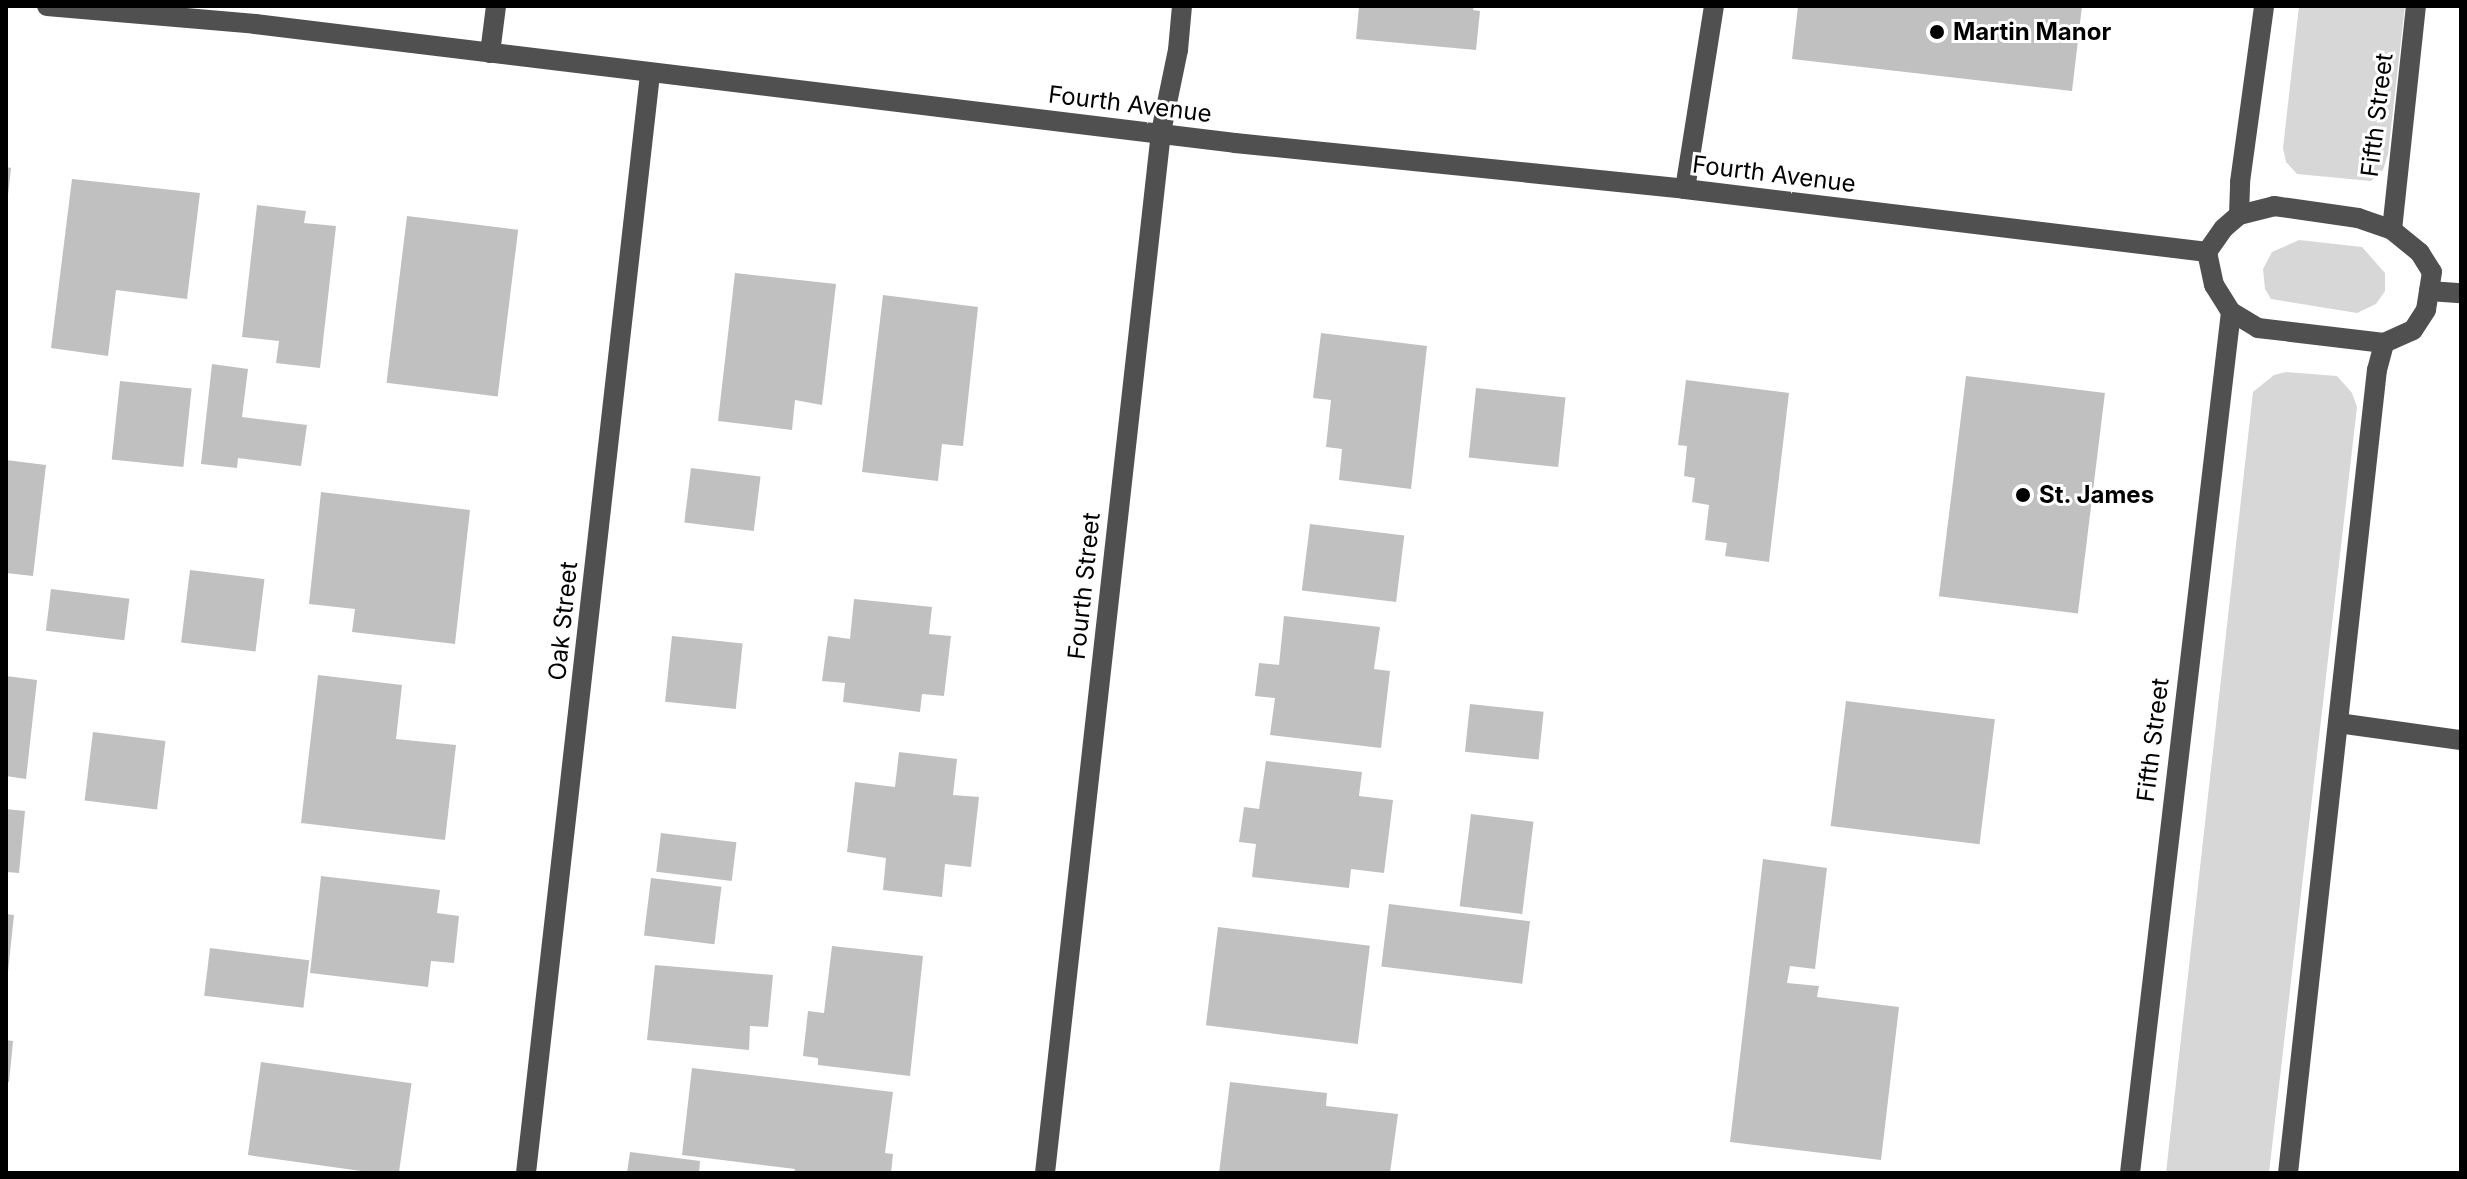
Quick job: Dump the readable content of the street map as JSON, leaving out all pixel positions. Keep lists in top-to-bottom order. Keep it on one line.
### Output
{"streets":{"street":["Fourth Avenue","Fifth Street","Fourth Street","Oak Street"]},"crossings":[["Fourth Avenue","Fifth Street"],["Fourth Avenue","Fourth Street"],["Fourth Avenue","Oak Street"]],"places":["Martin Manor","St. James"]}
